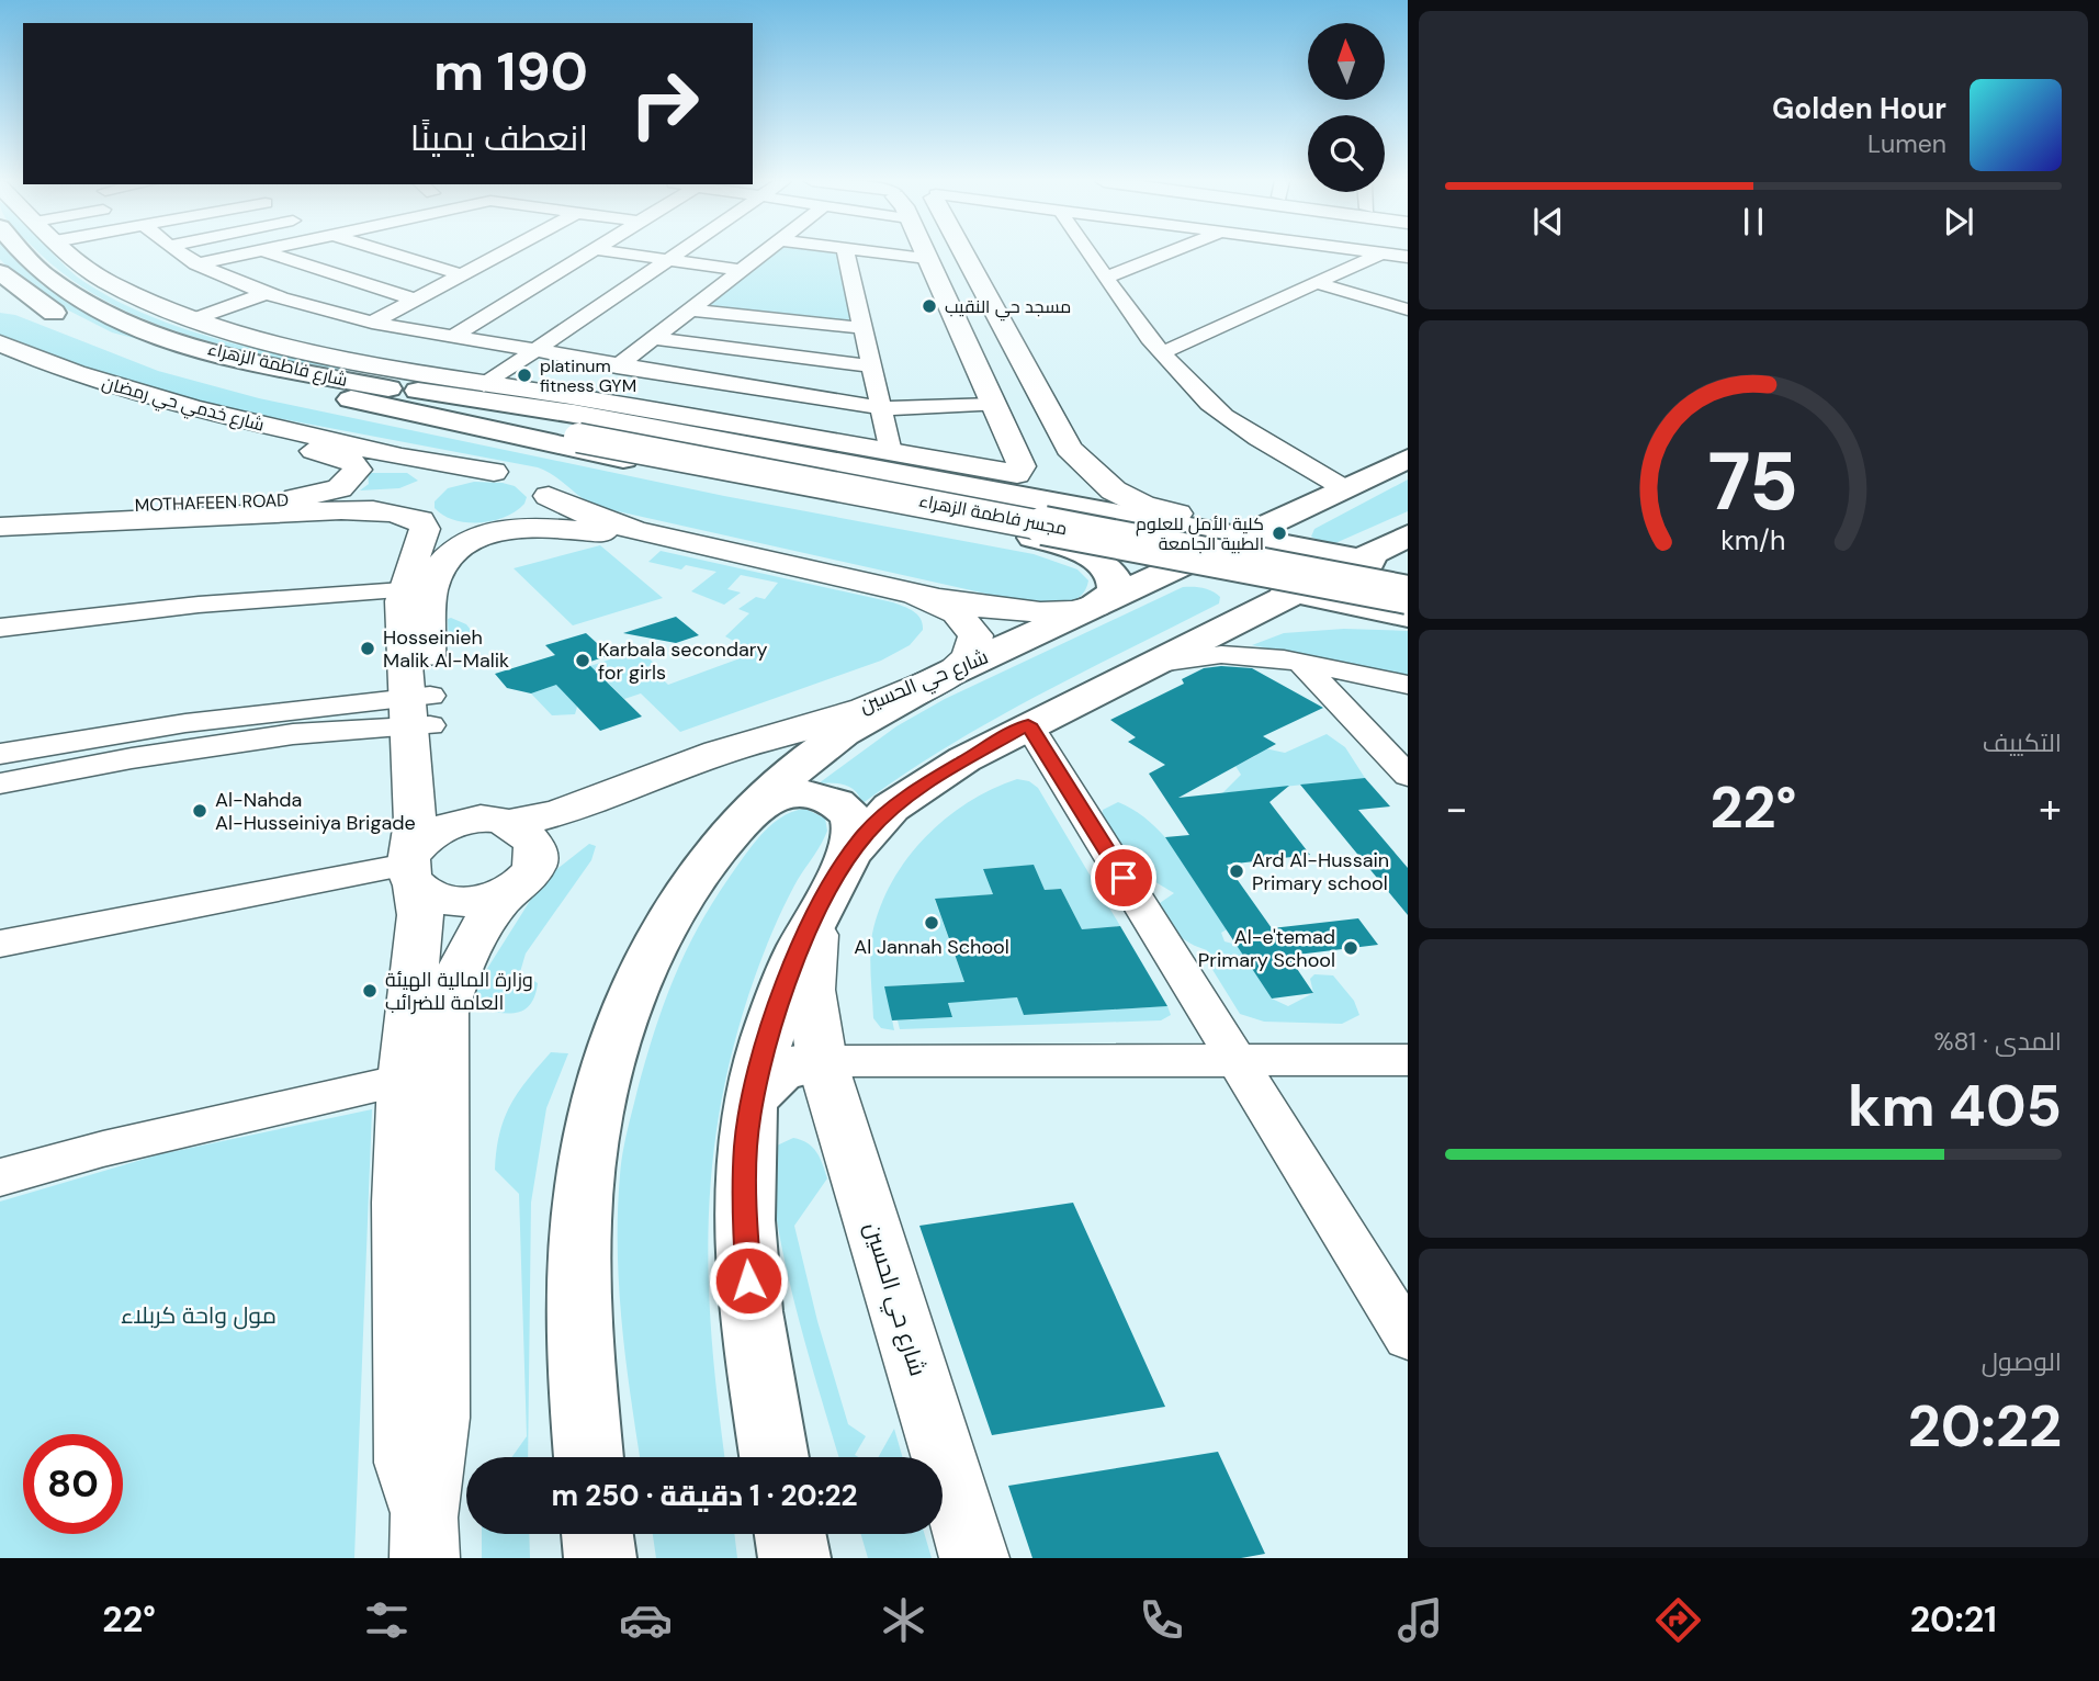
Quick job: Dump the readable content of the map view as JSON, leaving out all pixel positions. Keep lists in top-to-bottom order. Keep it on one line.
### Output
{"streets":{"highway":["شارع فاطمة الزهراء","مجسر فاطمة الزهراء","شارع حي الحسين"],"main road":["شارع خدمي حي رمضان","MOTHAFEEN ROAD"]},"crossings":[["شارع فاطمة الزهراء","مجسر فاطمة الزهراء"]],"parks":["مول واحة كربلاء"],"places":["مسجد حي النقيب","platinum fitness GYM","كلية الأمل للعلوم الطبية الجامعة","Hosseinieh Malik Al-Malik","Karbala secondary for girls","Al-Nahda Al-Husseiniya Brigade","Ard Al-Hussain Primary school","Al Jannah School","Al-e'temad Primary School","وزارة المالية الهيئة العامة للضرائب"],"north":"top","page":{"turn":["190 m","انعطف يمينًا"],"song":["Golden Hour","Lumen"],"tile":["التكييف",["المدى · 81%","405 km"],["الوصول","20:22"]],"heat":["−","22°","+"],"limit":"80","trip":"20:22 · 1 دقيقة · 250 m","tabs":["20:21","22°"],"gauge":["75","km/h"]}}
